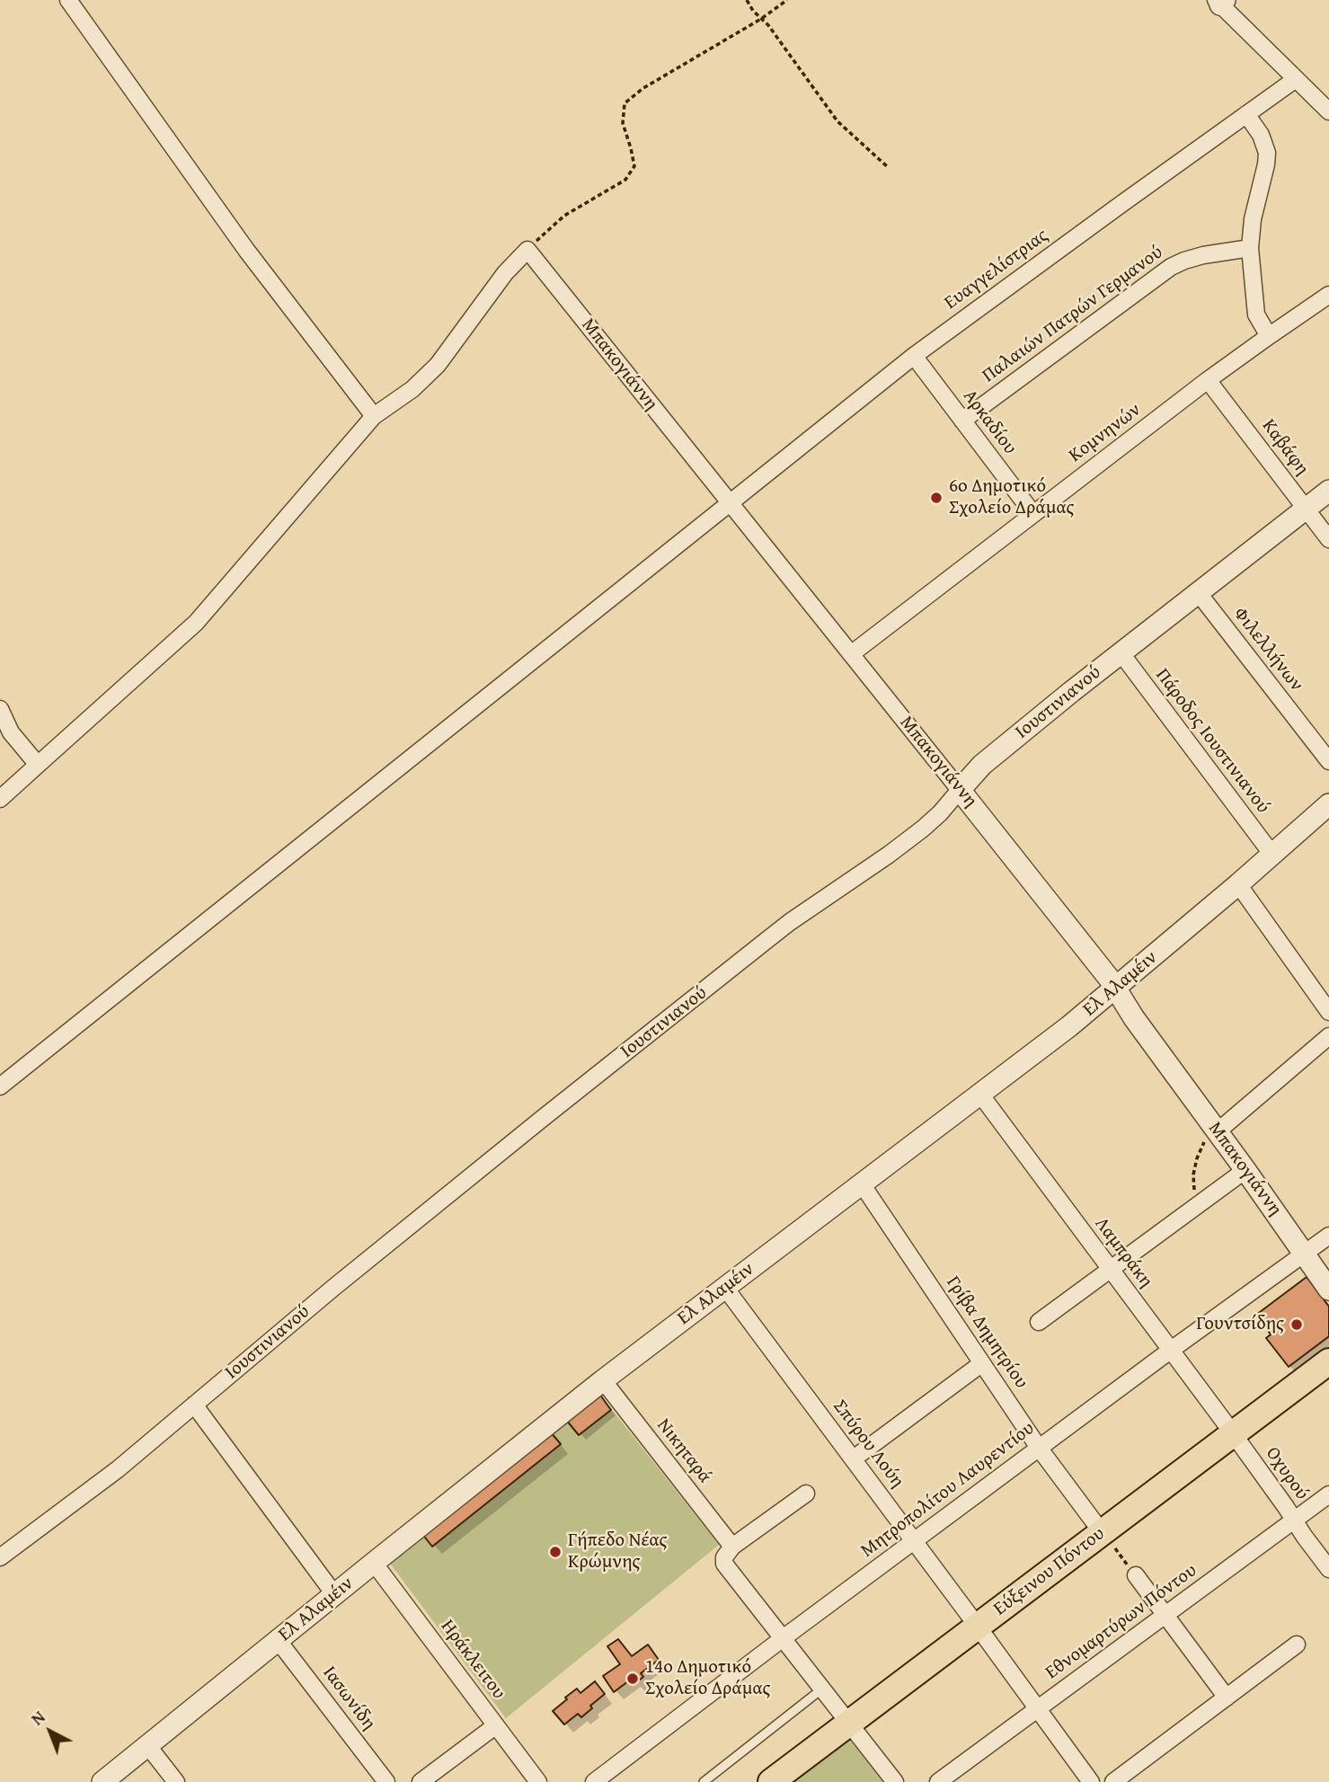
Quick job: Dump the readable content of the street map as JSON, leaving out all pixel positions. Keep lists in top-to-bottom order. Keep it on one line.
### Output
{"streets":{"main road":["Εύξεινου Πόντου"],"street":["Ευαγγελίστριας","Παλαιών Πατρών Γερμανού","Μπακογιάννη","Αρκαδίου","Κομνηνών","Καβάφη","Φιλελλήνων","Ιουστινιανού","Πάροδος Ιουστινιανού","Ελ Αλαμέιν","Λαμπράκη","Γρίβα Δημητρίου","Σπύρου Λούη","Νικηταρά","Οχυρού","Μητροπολίτου Λαυρεντίου","Εθνομαρτύρων Πόντου","Ηράκλειτου","Ιασωνίδη"]},"crossings":[["Ευαγγελίστριας","Μπακογιάννη"],["Ευαγγελίστριας","Αρκαδίου"],["Παλαιών Πατρών Γερμανού","Αρκαδίου"],["Μπακογιάννη","Κομνηνών"],["Μπακογιάννη","Ιουστινιανού"],["Μπακογιάννη","Ελ Αλαμέιν"],["Μπακογιάννη","Μητροπολίτου Λαυρεντίου"],["Αρκαδίου","Κομνηνών"],["Κομνηνών","Καβάφη"],["Καβάφη","Ιουστινιανού"],["Φιλελλήνων","Ιουστινιανού"],["Ιουστινιανού","Πάροδος Ιουστινιανού"],["Πάροδος Ιουστινιανού","Ελ Αλαμέιν"],["Ελ Αλαμέιν","Λαμπράκη"],["Ελ Αλαμέιν","Γρίβα Δημητρίου"],["Ελ Αλαμέιν","Σπύρου Λούη"],["Ελ Αλαμέιν","Νικηταρά"],["Ελ Αλαμέιν","Ηράκλειτου"],["Ελ Αλαμέιν","Ιασωνίδη"],["Λαμπράκη","Οχυρού"],["Λαμπράκη","Μητροπολίτου Λαυρεντίου"],["Λαμπράκη","Εύξεινου Πόντου"],["Γρίβα Δημητρίου","Μητροπολίτου Λαυρεντίου"],["Γρίβα Δημητρίου","Εύξεινου Πόντου"],["Σπύρου Λούη","Μητροπολίτου Λαυρεντίου"],["Σπύρου Λούη","Εύξεινου Πόντου"],["Σπύρου Λούη","Εθνομαρτύρων Πόντου"],["Οχυρού","Εύξεινου Πόντου"],["Οχυρού","Εθνομαρτύρων Πόντου"]],"places":["6o Δημοτικό Σχολείο Δράμας","Γουντσίδης","Γήπεδο Νέας Κρώμνης","14ο Δημοτικό Σχολείο Δράμας"],"north":"top left"}
